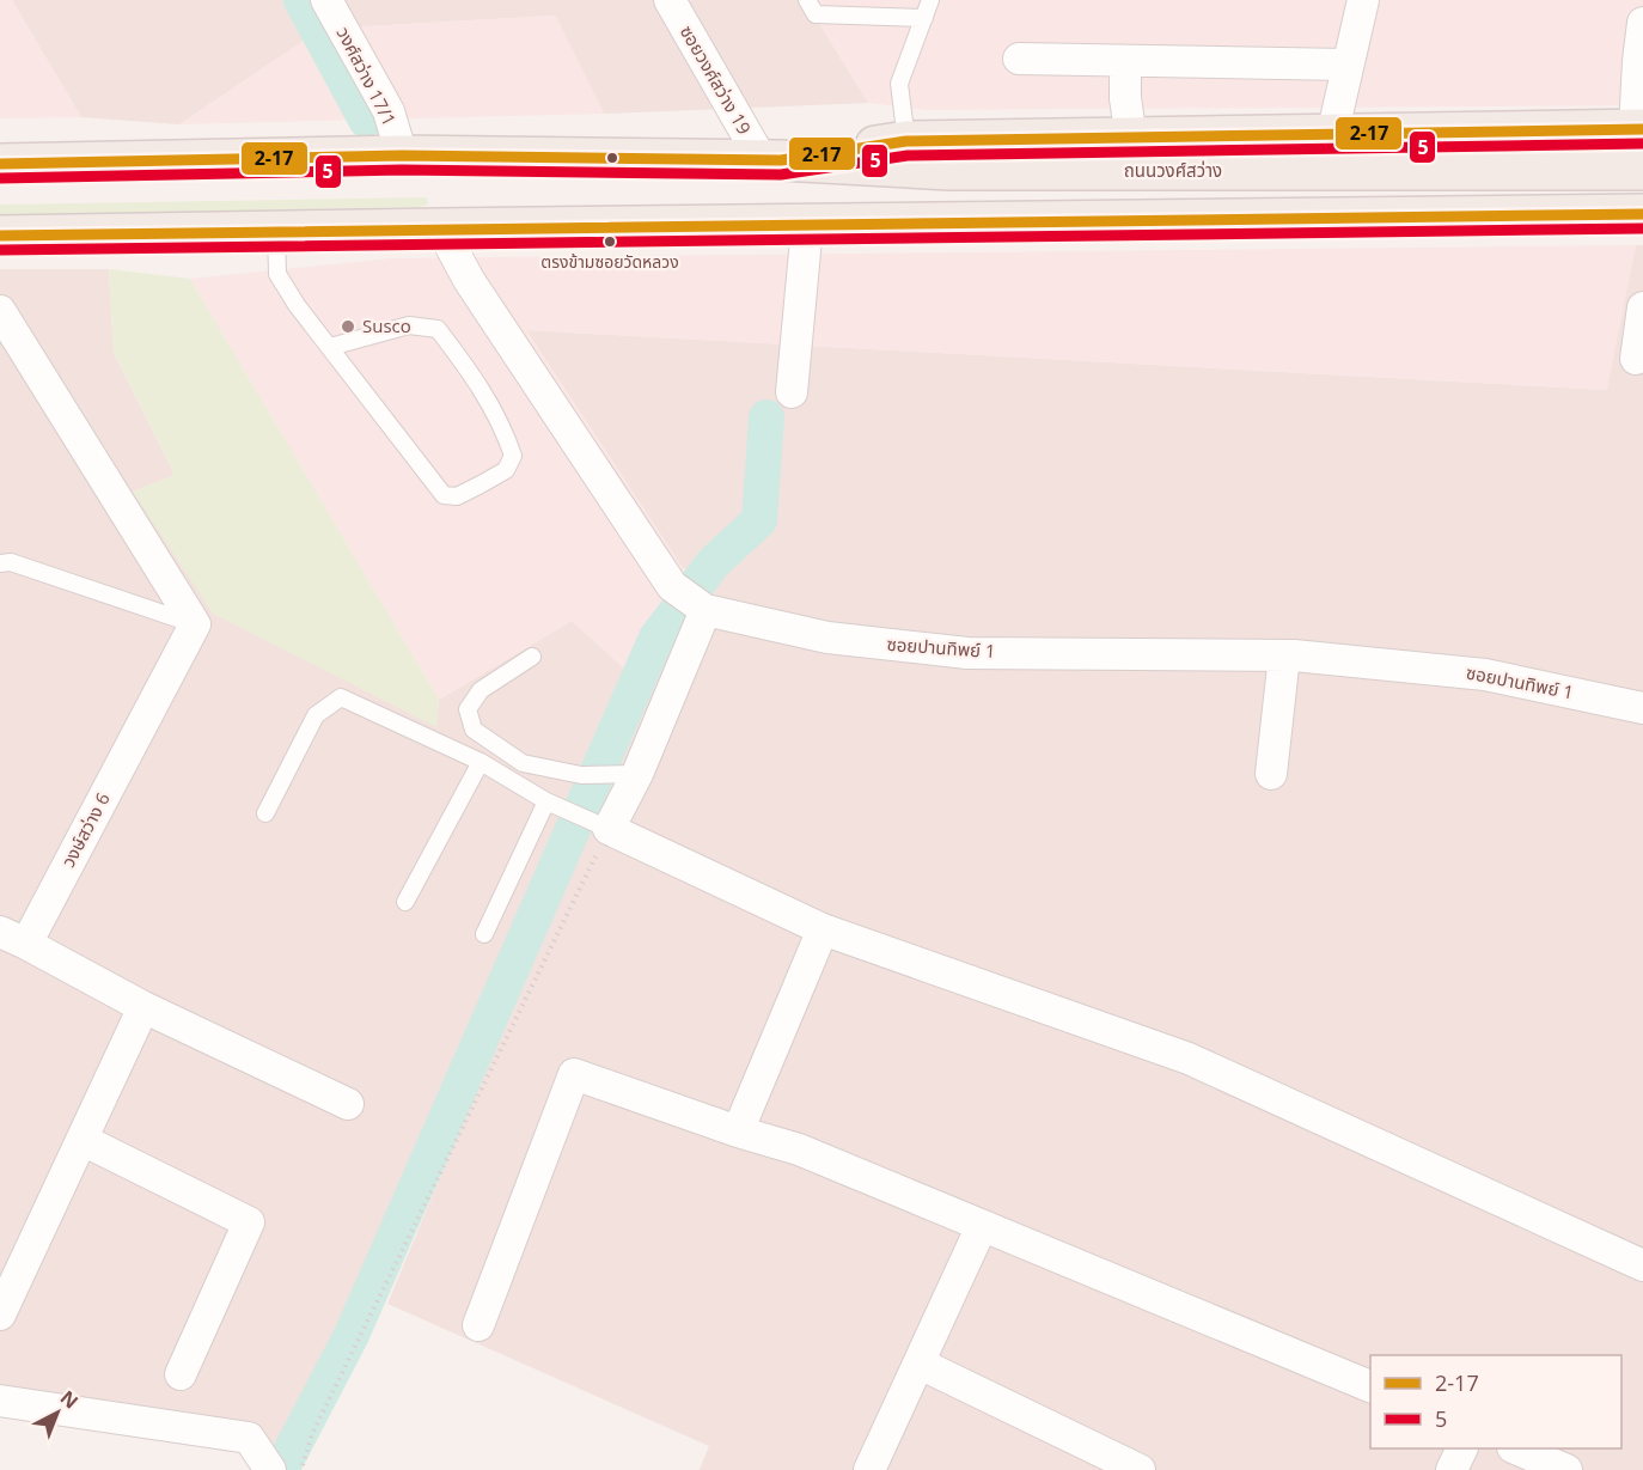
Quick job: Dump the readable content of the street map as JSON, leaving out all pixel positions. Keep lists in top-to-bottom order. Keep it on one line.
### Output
{"streets":{"main road":["ถนนวงศ์สว่าง"],"street":["วงศ์สว่าง 17/1","ซอยวงศ์สว่าง 19","ซอยปานทิพย์ 1","วงษ์สว่าง 6"]},"crossings":[["วงศ์สว่าง 17/1","ถนนวงศ์สว่าง"],["ซอยวงศ์สว่าง 19","ถนนวงศ์สว่าง"]],"places":["ตรงข้ามซอยวัดหลวง","Susco"],"lines":["transit line 2-17","transit line 5"],"legend":["2-17","5"],"north":"top right"}
